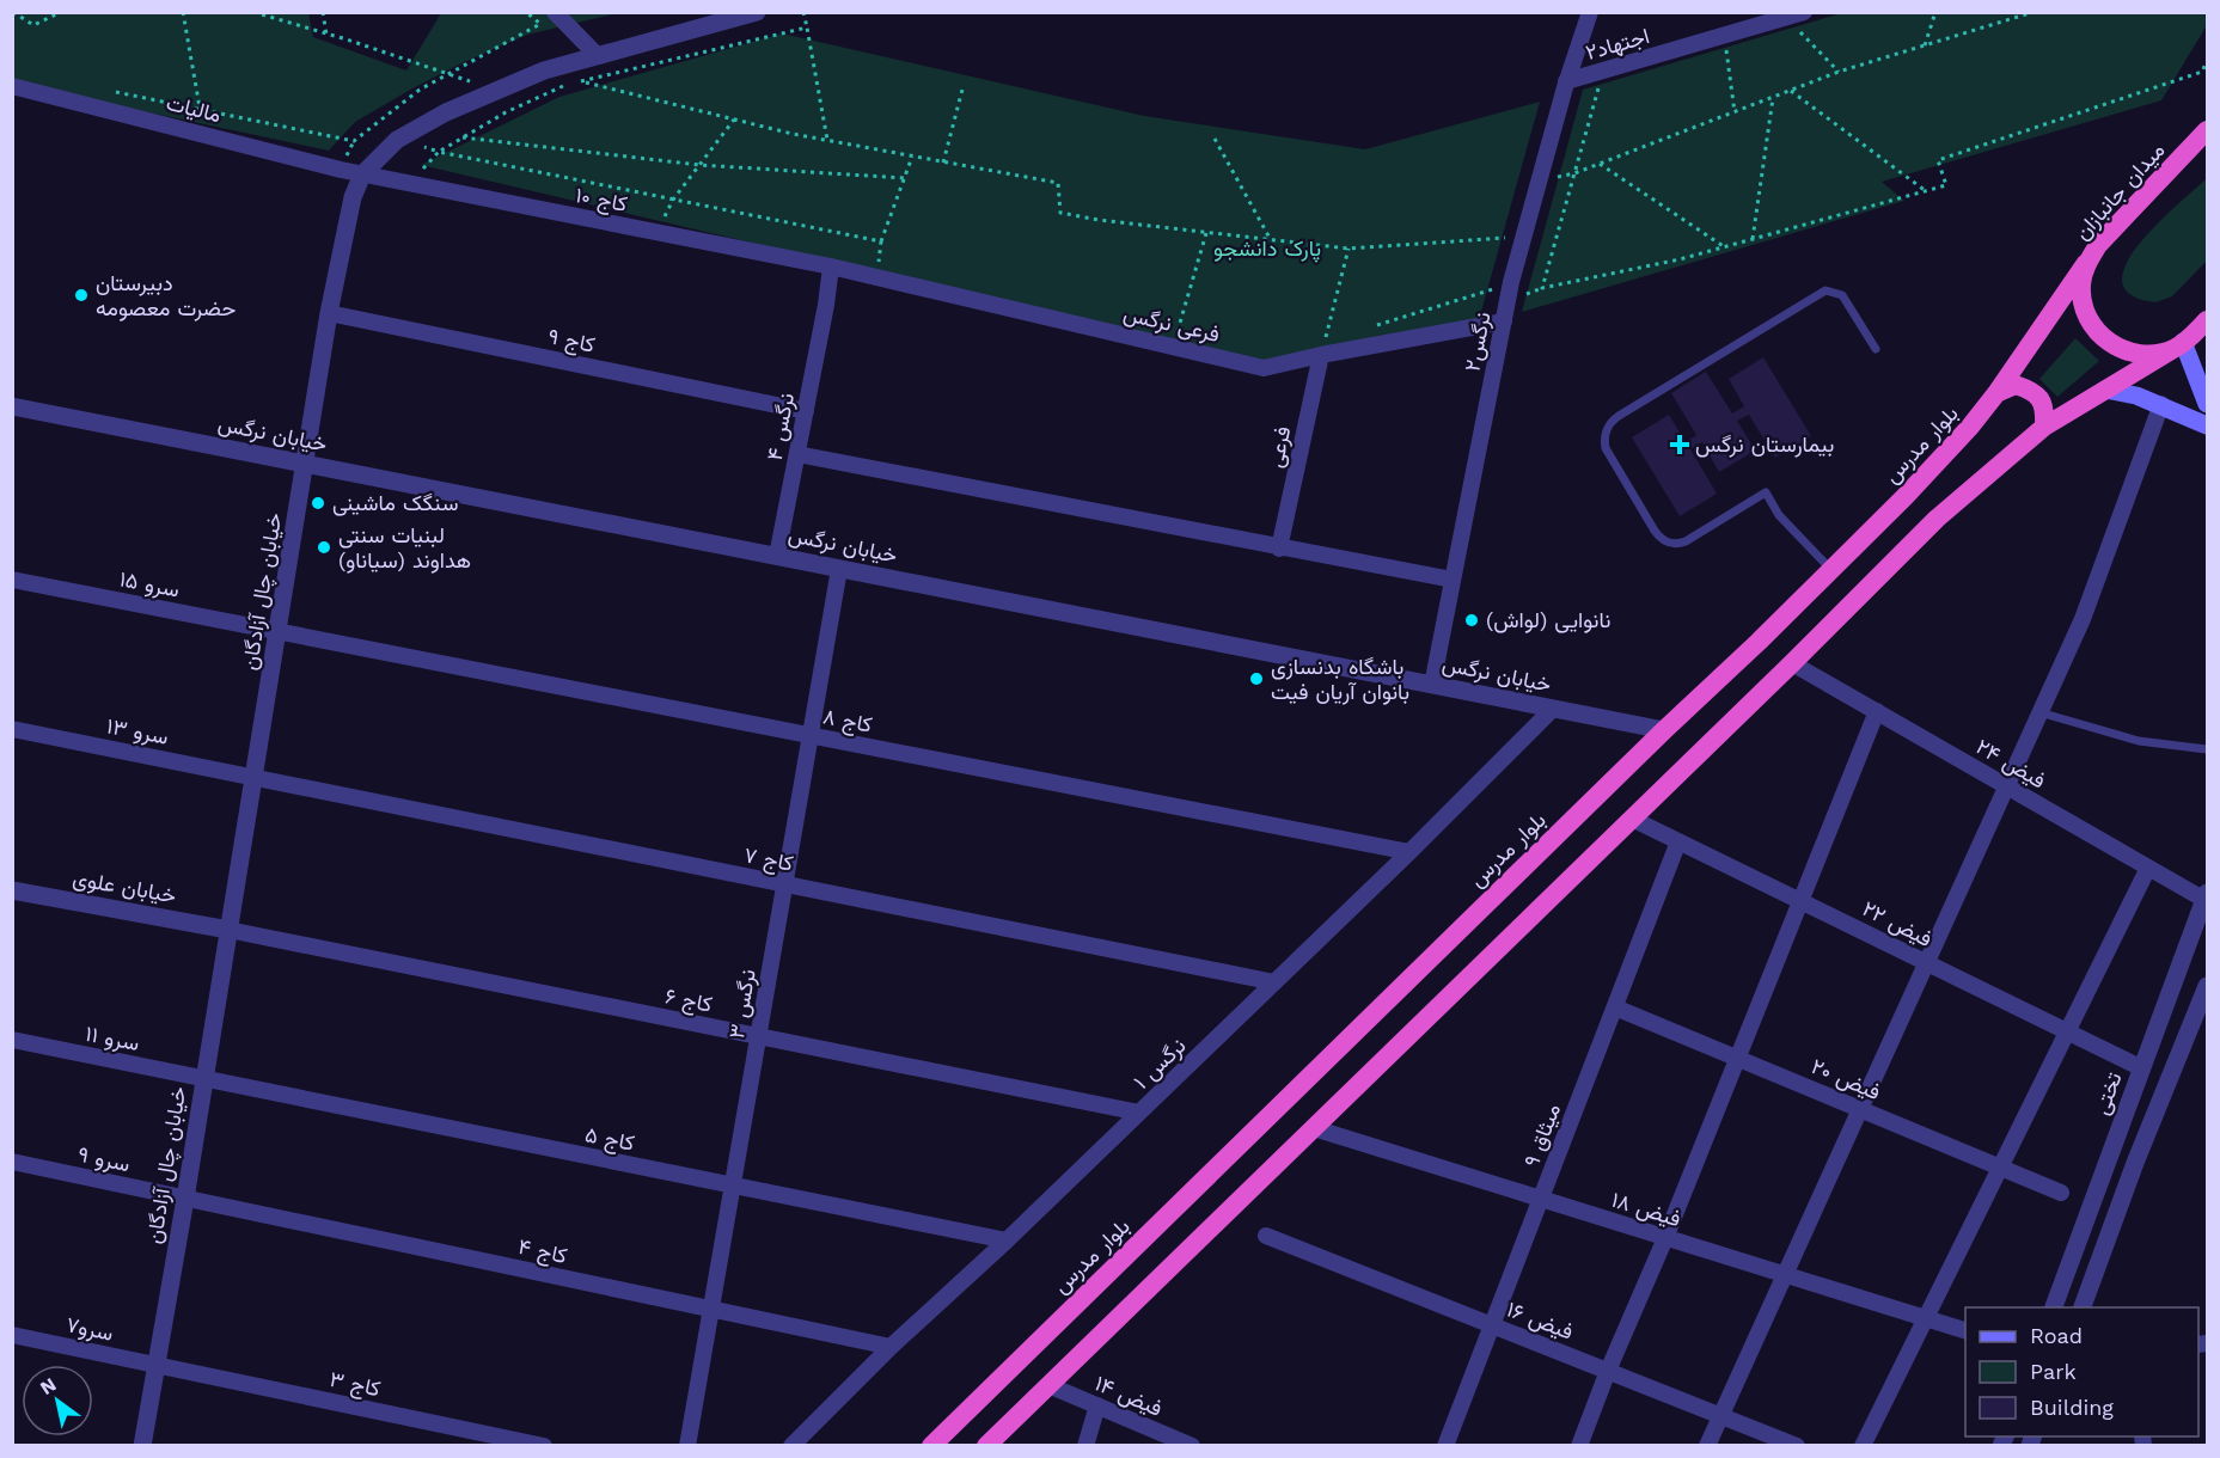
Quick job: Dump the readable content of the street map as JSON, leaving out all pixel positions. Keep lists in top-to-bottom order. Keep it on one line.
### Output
{"streets":{"highway":["میدان جانبازان","بلوار مدرس"],"street":["اجتهاد۲","مالیات","کاج ۱۰","فرعی نرگس","کاج ۹","نرگس۲","نرگس ۴","خیابان نرگس","فرعی","سرو ۱۵","خیابان چال آزادگان","کاج ۸","سرو ۱۳","فیض ۲۴","کاج ۷","خیابان علوی","فیض ۲۲","کاج ۶","نرگس ۳","سرو ۱۱","نرگس ۱","فیض ۲۰","تختی","میثاق ۹","کاج ۵","سرو ۹","فیض ۱۸","کاج ۴","فیض ۱۶","سرو۷","کاج ۳","فیض ۱۴"]},"crossings":[["اجتهاد۲","نرگس۲"],["مالیات","کاج ۱۰"],["مالیات","خیابان چال آزادگان"],["میدان جانبازان","بلوار مدرس"],["کاج ۱۰","فرعی نرگس"],["کاج ۱۰","نرگس ۴"],["کاج ۱۰","خیابان چال آزادگان"],["فرعی نرگس","نرگس۲"],["فرعی نرگس","نرگس ۴"],["فرعی نرگس","فرعی"],["کاج ۹","نرگس ۴"],["کاج ۹","خیابان چال آزادگان"],["نرگس۲","خیابان نرگس"],["نرگس ۴","خیابان نرگس"],["خیابان نرگس","بلوار مدرس"],["خیابان نرگس","خیابان چال آزادگان"],["خیابان نرگس","نرگس ۳"],["خیابان نرگس","نرگس ۱"],["سرو ۱۵","خیابان چال آزادگان"],["سرو ۱۵","کاج ۸"],["خیابان چال آزادگان","کاج ۸"],["خیابان چال آزادگان","سرو ۱۳"],["خیابان چال آزادگان","کاج ۷"],["خیابان چال آزادگان","خیابان علوی"],["خیابان چال آزادگان","کاج ۶"],["خیابان چال آزادگان","سرو ۱۱"],["خیابان چال آزادگان","کاج ۵"],["خیابان چال آزادگان","سرو ۹"],["خیابان چال آزادگان","کاج ۴"],["خیابان چال آزادگان","سرو۷"],["خیابان چال آزادگان","کاج ۳"],["کاج ۸","نرگس ۳"],["کاج ۸","نرگس ۱"],["سرو ۱۳","کاج ۷"],["فیض ۲۴","تختی"],["کاج ۷","نرگس ۳"],["کاج ۷","نرگس ۱"],["خیابان علوی","کاج ۶"],["فیض ۲۲","تختی"],["فیض ۲۲","میثاق ۹"],["کاج ۶","نرگس ۳"],["کاج ۶","نرگس ۱"],["نرگس ۳","کاج ۵"],["نرگس ۳","کاج ۴"],["سرو ۱۱","کاج ۵"],["نرگس ۱","کاج ۵"],["نرگس ۱","کاج ۴"],["فیض ۲۰","میثاق ۹"],["میثاق ۹","فیض ۱۸"],["میثاق ۹","فیض ۱۶"],["سرو ۹","کاج ۴"],["سرو۷","کاج ۳"]],"parks":["پارک دانشجو"],"places":{"other":["دبیرستان حضرت معصومه","سنگک ماشینی","لبنیات سنتی هداوند (سیاناو)","نانوایی (لواش)","باشگاه بدنسازی بانوان آریان فیت"],"health":["بیمارستان نرگس"]},"legend":["Road","Park","Building"],"north":"top left"}
